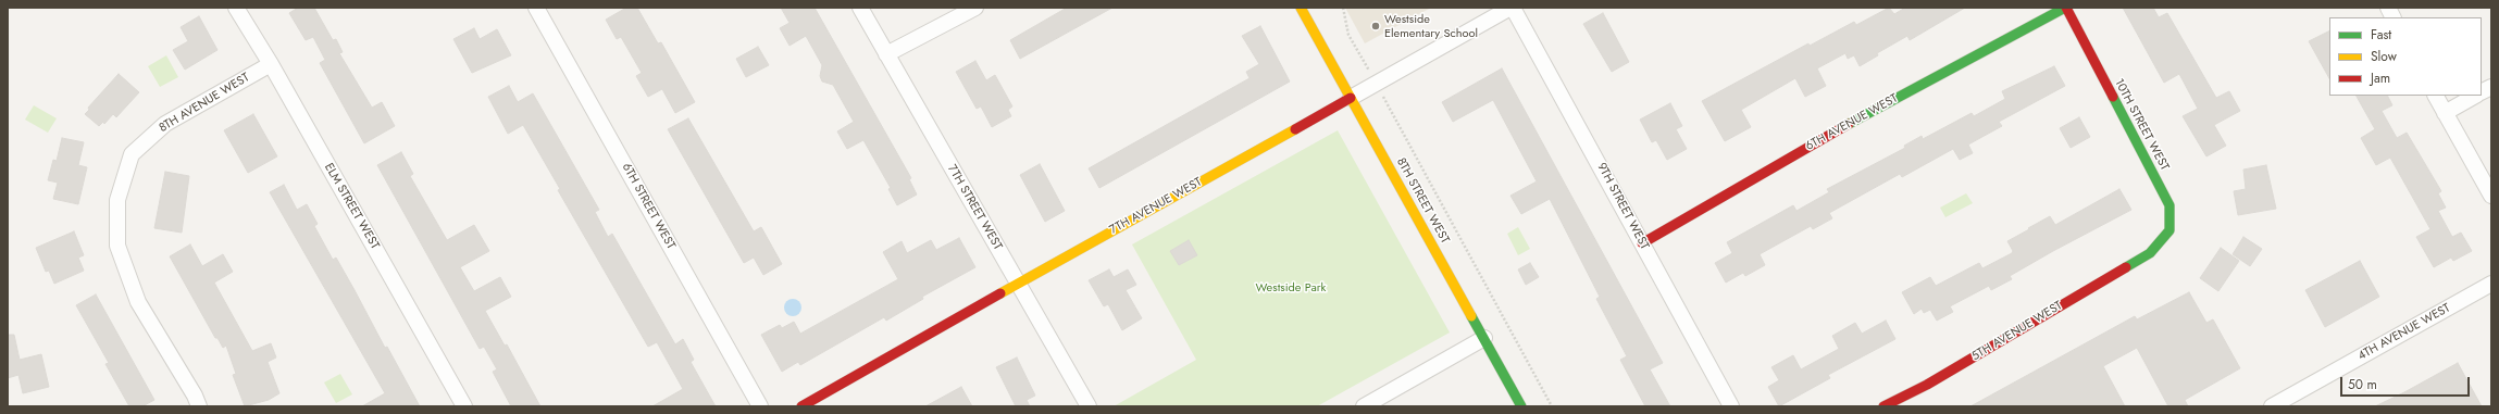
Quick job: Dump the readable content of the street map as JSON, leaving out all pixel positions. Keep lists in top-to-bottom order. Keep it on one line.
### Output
{"streets":{"street":["8TH AVENUE WEST","6TH AVENUE WEST","10TH STREET WEST","8TH STREET WEST","ELM STREET WEST","6TH STREET WEST","7TH AVENUE WEST","9TH STREET WEST","7TH STREET WEST","5TH AVENUE WEST","4TH AVENUE WEST"]},"crossings":[["8TH AVENUE WEST","ELM STREET WEST"],["6TH AVENUE WEST","10TH STREET WEST"],["6TH AVENUE WEST","9TH STREET WEST"],["10TH STREET WEST","5TH AVENUE WEST"],["8TH STREET WEST","7TH AVENUE WEST"],["7TH AVENUE WEST","9TH STREET WEST"],["7TH AVENUE WEST","7TH STREET WEST"]],"parks":["Westside Park"],"places":["Westside Elementary School"],"legend":["Fast","Slow","Jam"],"scale_bar":"50 m"}
